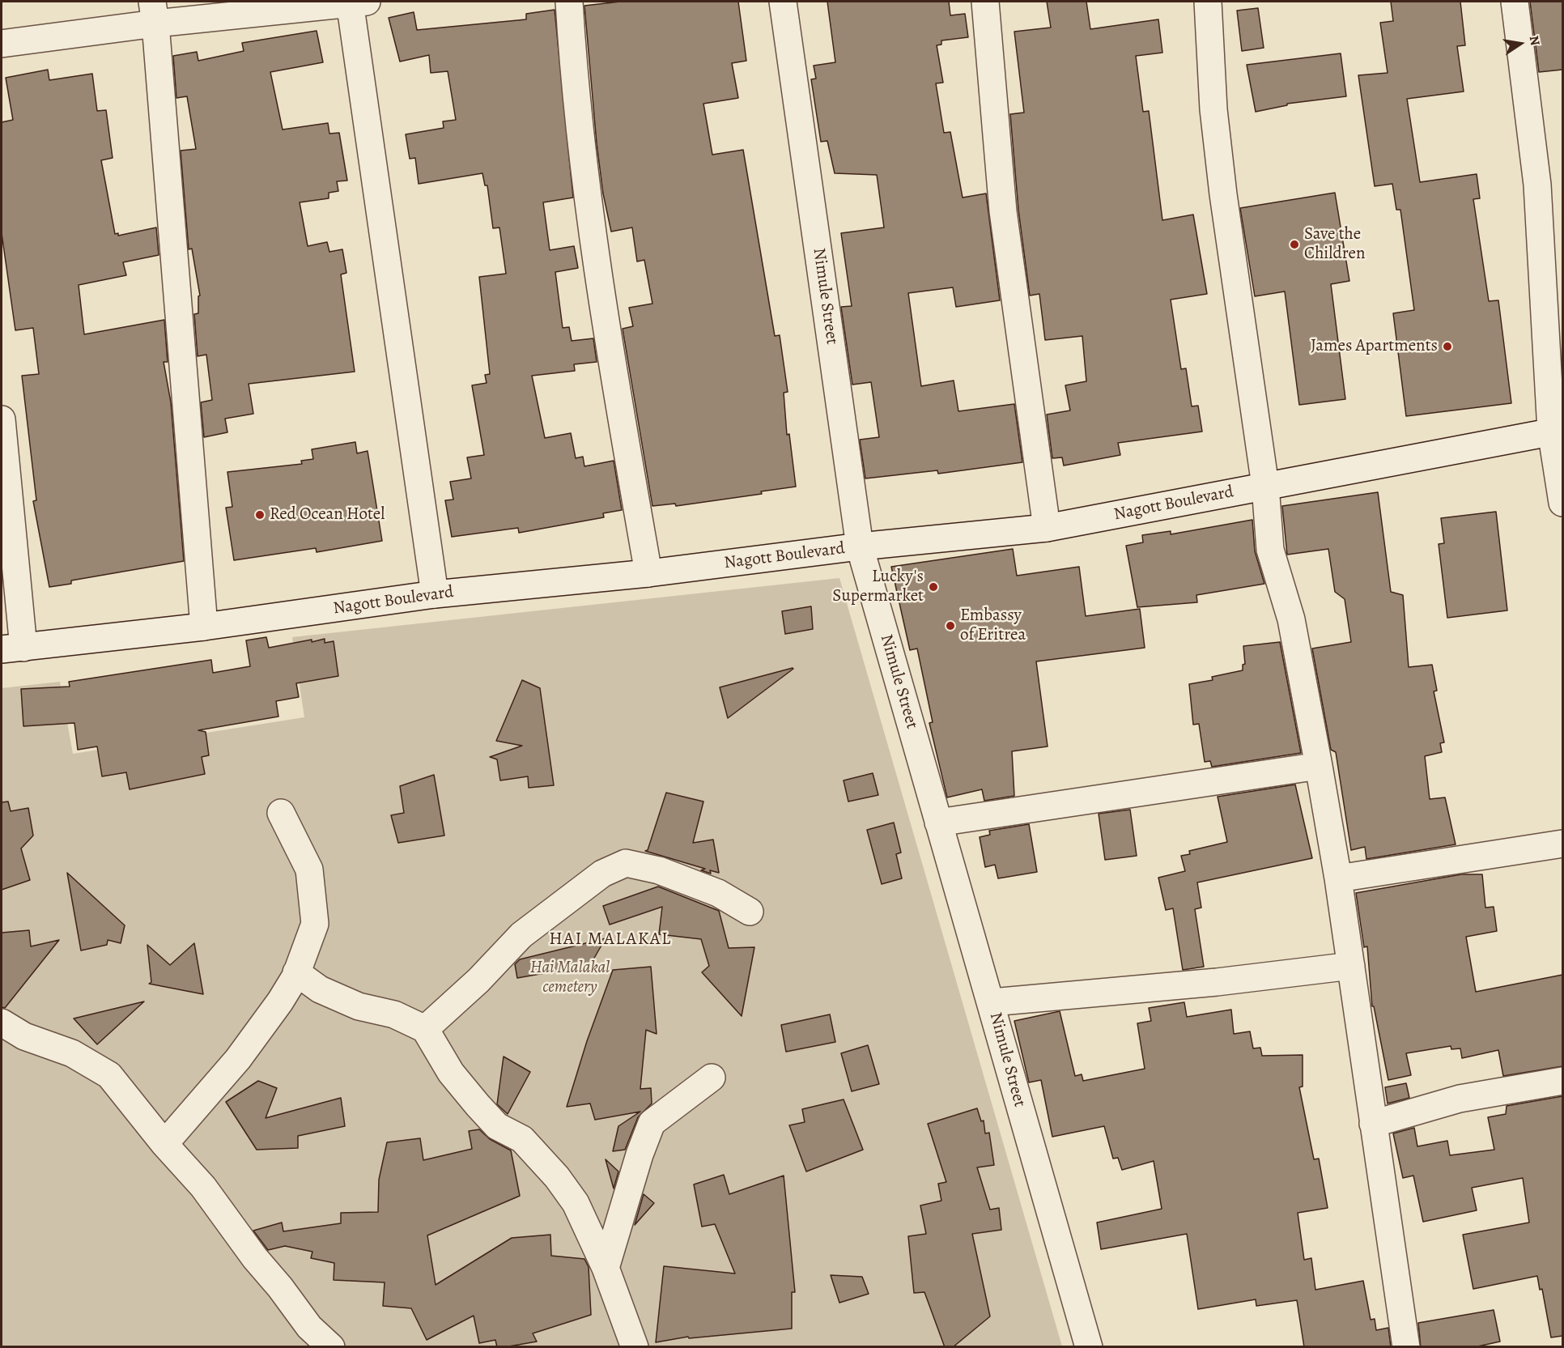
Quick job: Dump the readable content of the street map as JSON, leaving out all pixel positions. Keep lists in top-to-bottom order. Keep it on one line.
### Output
{"streets":{"street":["Nimule Street","Nagott Boulevard"]},"crossings":[["Nimule Street","Nagott Boulevard"]],"districts":["HAI MALAKAL"],"parks":["Hai Malakal cemetery"],"places":["Save the Children","James Apartments","Red Ocean Hotel","Lucky's Supermarket","Embassy of Eritrea"],"north":"right"}
